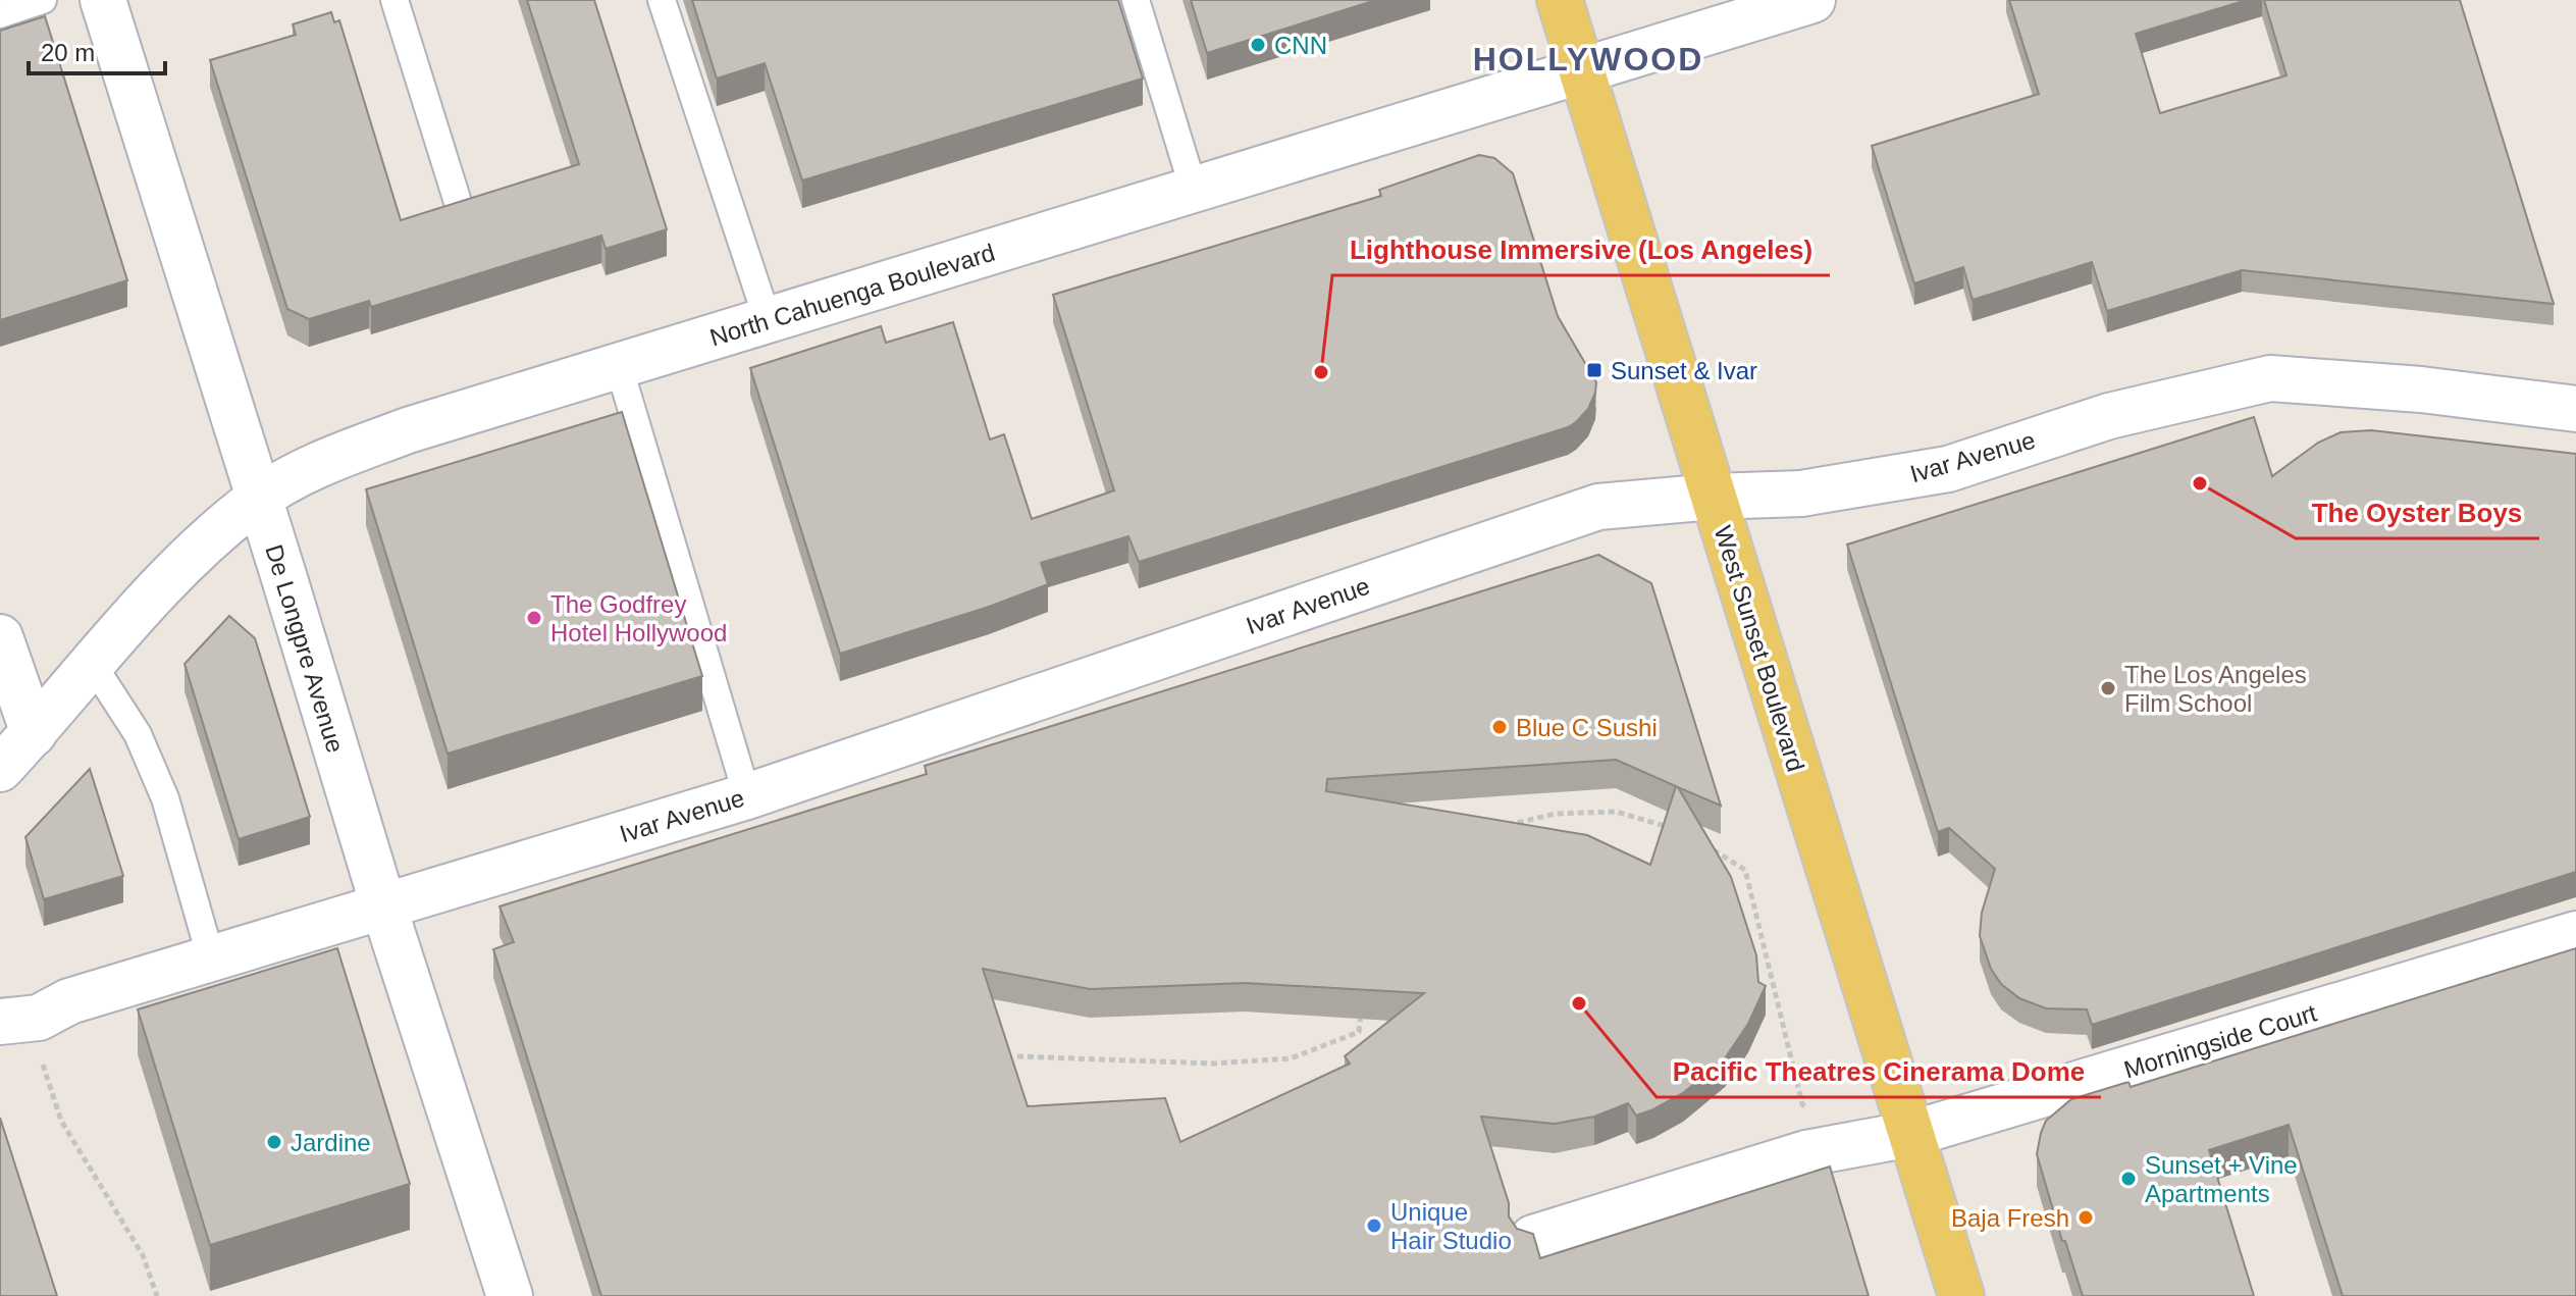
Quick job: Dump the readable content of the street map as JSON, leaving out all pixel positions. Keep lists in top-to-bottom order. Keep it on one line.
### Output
{"streets":{"main road":["West Sunset Boulevard"],"street":["North Cahuenga Boulevard","Ivar Avenue","De Longpre Avenue","Morningside Court"]},"crossings":[["North Cahuenga Boulevard","De Longpre Avenue"],["North Cahuenga Boulevard","West Sunset Boulevard"],["Ivar Avenue","De Longpre Avenue"],["Ivar Avenue","West Sunset Boulevard"],["West Sunset Boulevard","Morningside Court"]],"districts":["HOLLYWOOD"],"places":{"other":["CNN","Lighthouse Immersive (Los Angeles)","The Oyster Boys","The Godfrey Hotel Hollywood","The Los Angeles Film School","Blue C Sushi","Pacific Theatres Cinerama Dome","Jardine","Sunset + Vine Apartments","Baja Fresh","Unique Hair Studio"],"transit":["Sunset & Ivar"]},"scale_bar":"20 m"}
